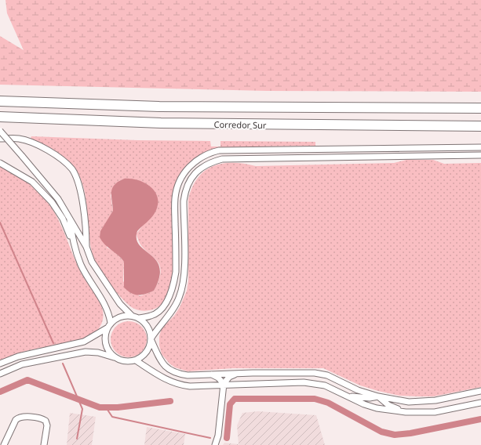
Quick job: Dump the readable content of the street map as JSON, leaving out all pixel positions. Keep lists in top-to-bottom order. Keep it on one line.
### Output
{"streets":{"highway":["Corredor Sur"]}}
